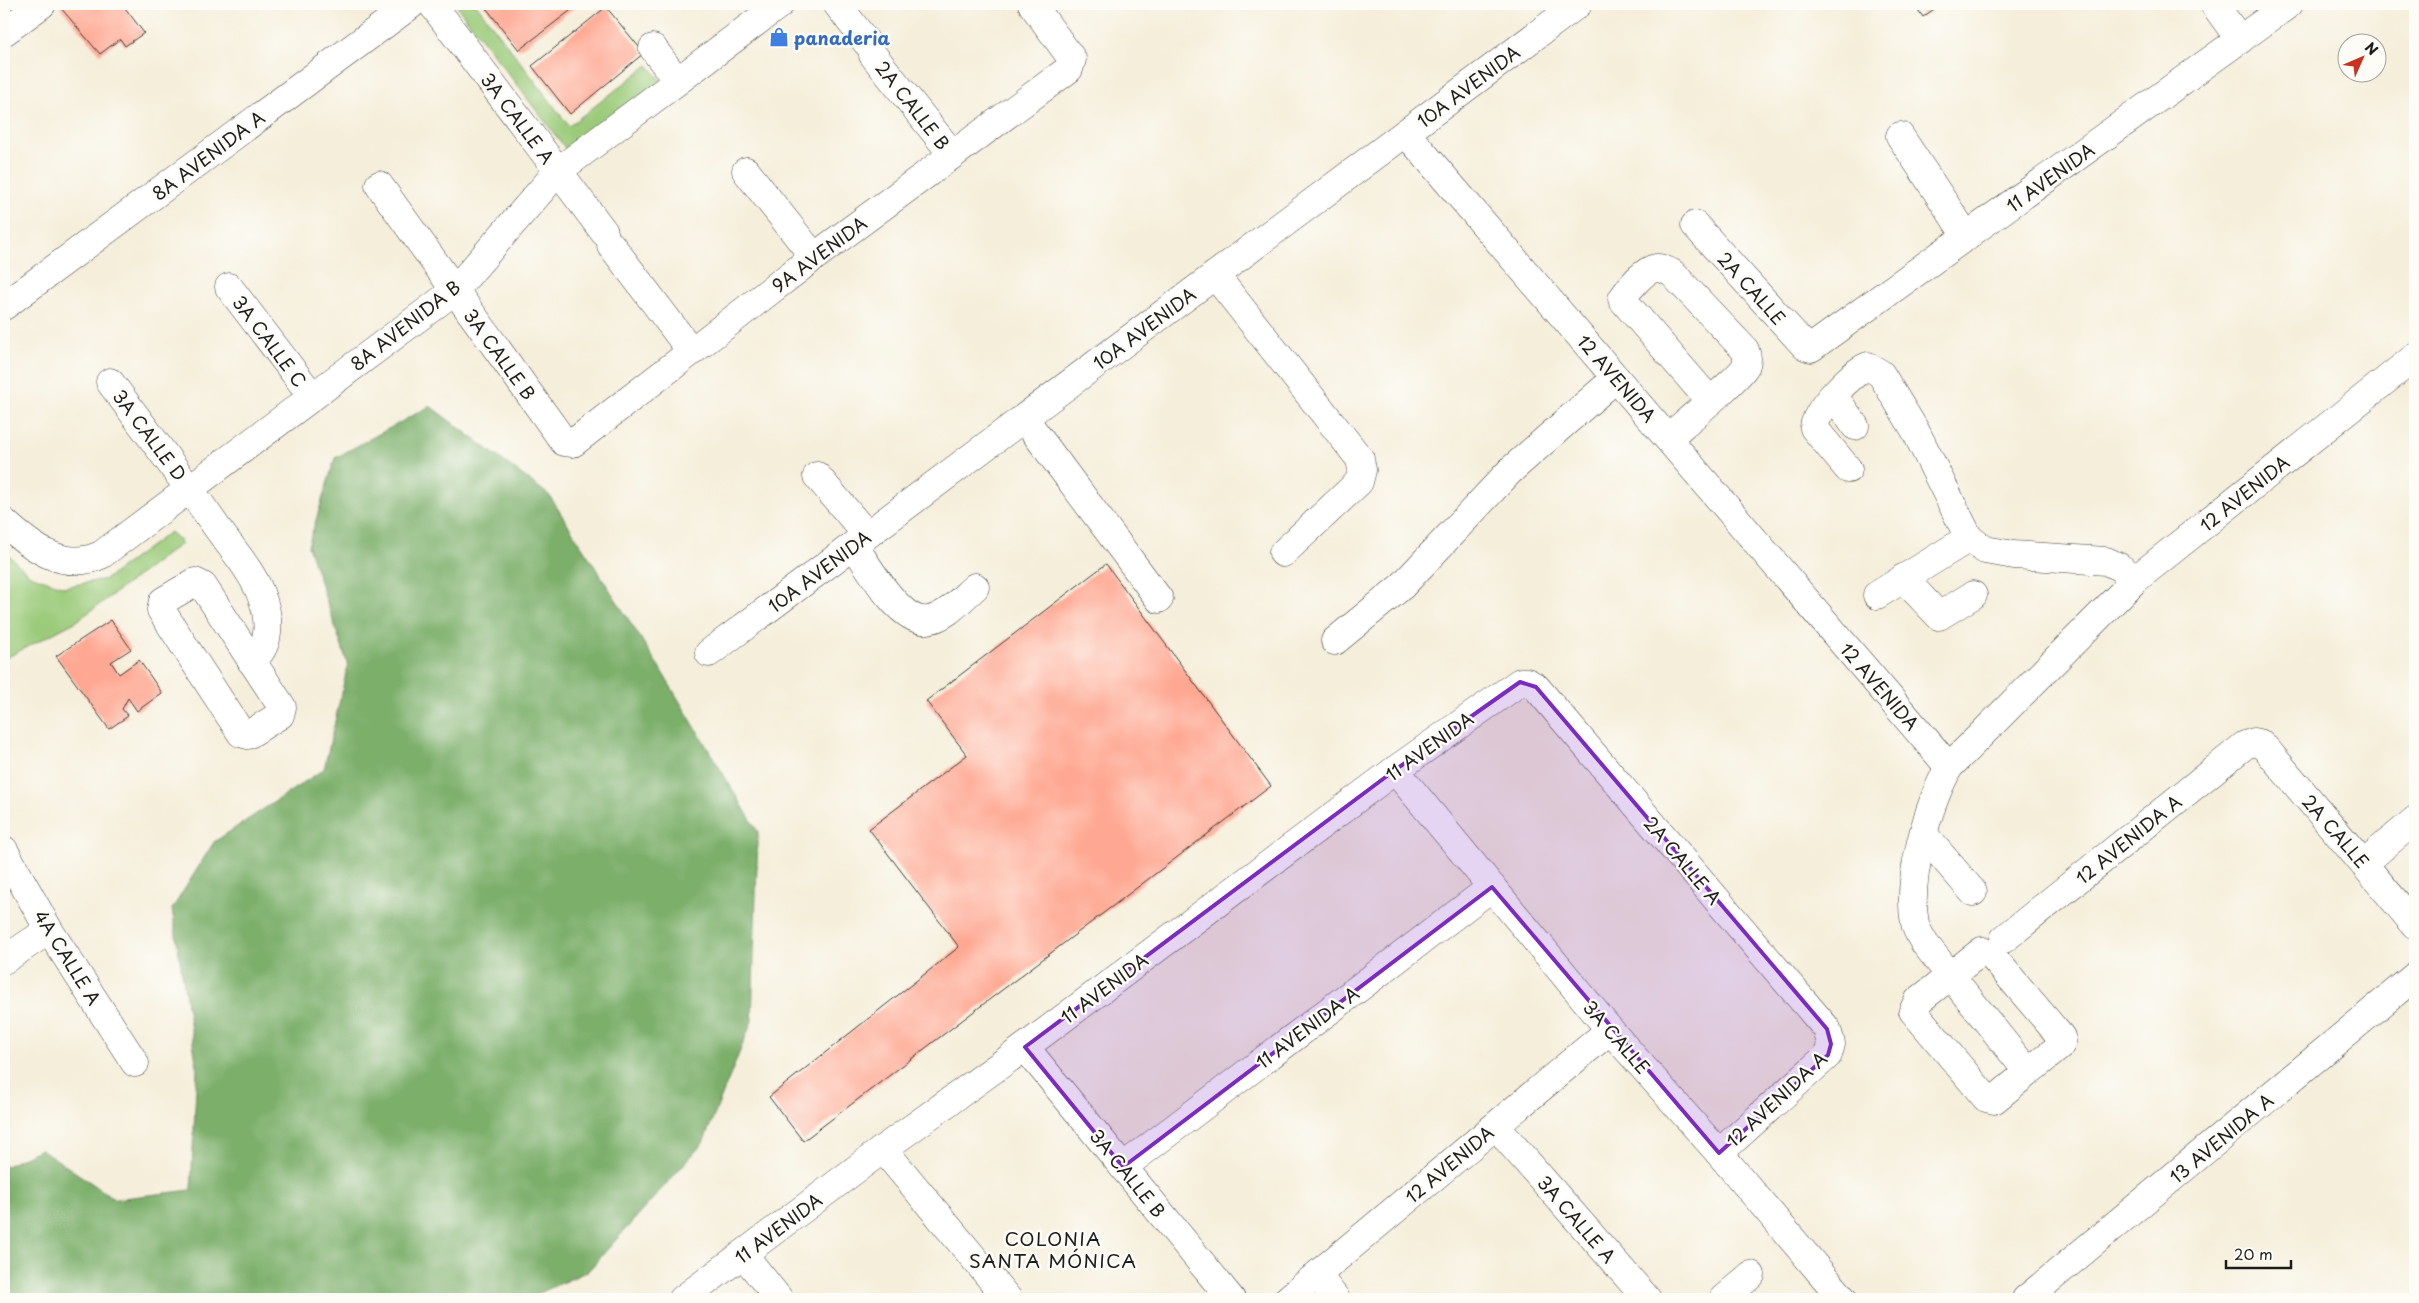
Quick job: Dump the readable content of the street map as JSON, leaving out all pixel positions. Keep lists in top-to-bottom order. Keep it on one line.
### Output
{"streets":{"street":["10A AVENIDA","2A CALLE B","3A CALLE A","8A AVENIDA A","11 AVENIDA","9A AVENIDA","2A CALLE","8A AVENIDA B","3A CALLE C","3A CALLE B","12 AVENIDA","3A CALLE D","12 AVENIDA A","2A CALLE A","4A CALLE A","11 AVENIDA A","3A CALLE","13 AVENIDA A"]},"crossings":[["10A AVENIDA","12 AVENIDA"],["2A CALLE B","9A AVENIDA"],["3A CALLE A","9A AVENIDA"],["3A CALLE A","8A AVENIDA B"],["11 AVENIDA","2A CALLE"],["11 AVENIDA","3A CALLE B"],["11 AVENIDA","2A CALLE A"],["11 AVENIDA","3A CALLE"],["9A AVENIDA","3A CALLE B"],["2A CALLE","12 AVENIDA A"],["8A AVENIDA B","3A CALLE C"],["8A AVENIDA B","3A CALLE B"],["8A AVENIDA B","3A CALLE D"],["3A CALLE B","11 AVENIDA A"],["12 AVENIDA","3A CALLE"],["12 AVENIDA A","2A CALLE A"],["12 AVENIDA A","3A CALLE"],["11 AVENIDA A","3A CALLE"]],"districts":["COLONIA SANTA MÓNICA"],"places":{"shop":["panaderia"]},"scale_bar":"20 m","north":"top right"}
